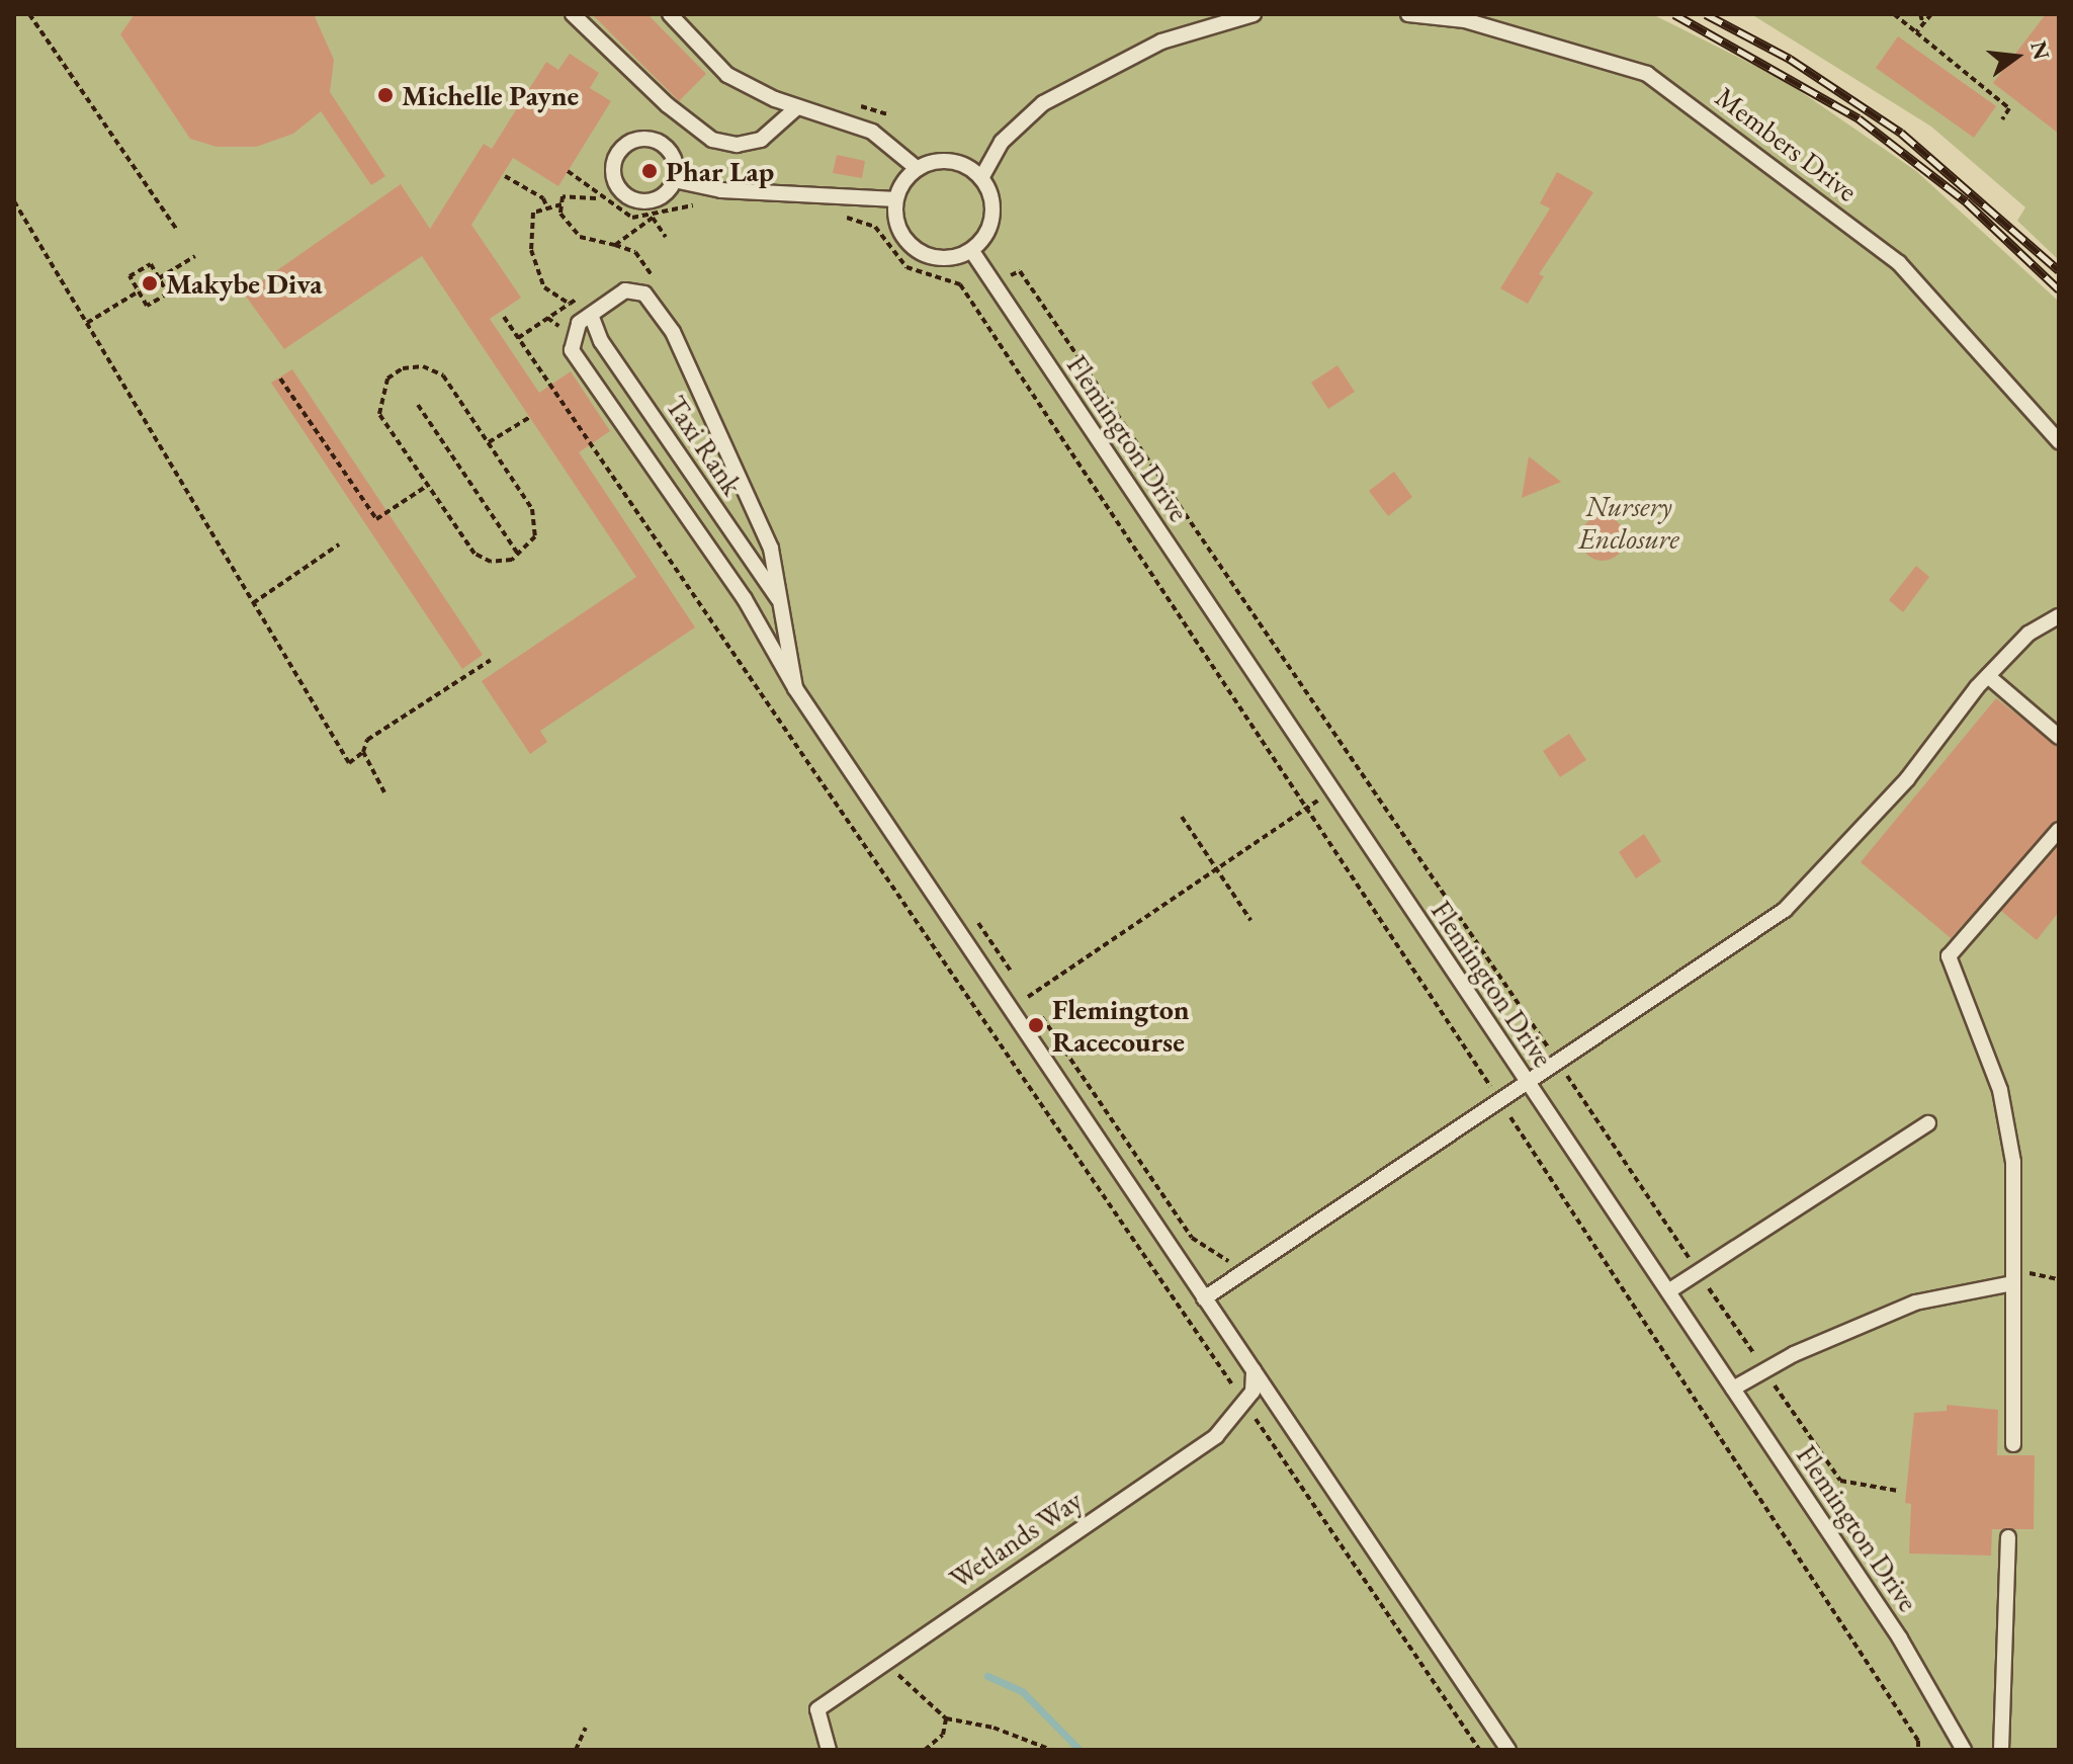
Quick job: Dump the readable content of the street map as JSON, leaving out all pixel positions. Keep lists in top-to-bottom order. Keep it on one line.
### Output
{"streets":{"lane":["Members Drive","Flemington Drive","Taxi Rank","Wetlands Way"]},"parks":["Nursery Enclosure"],"places":["Michelle Payne","Phar Lap","Makybe Diva","Flemington Racecourse"],"north":"right"}
